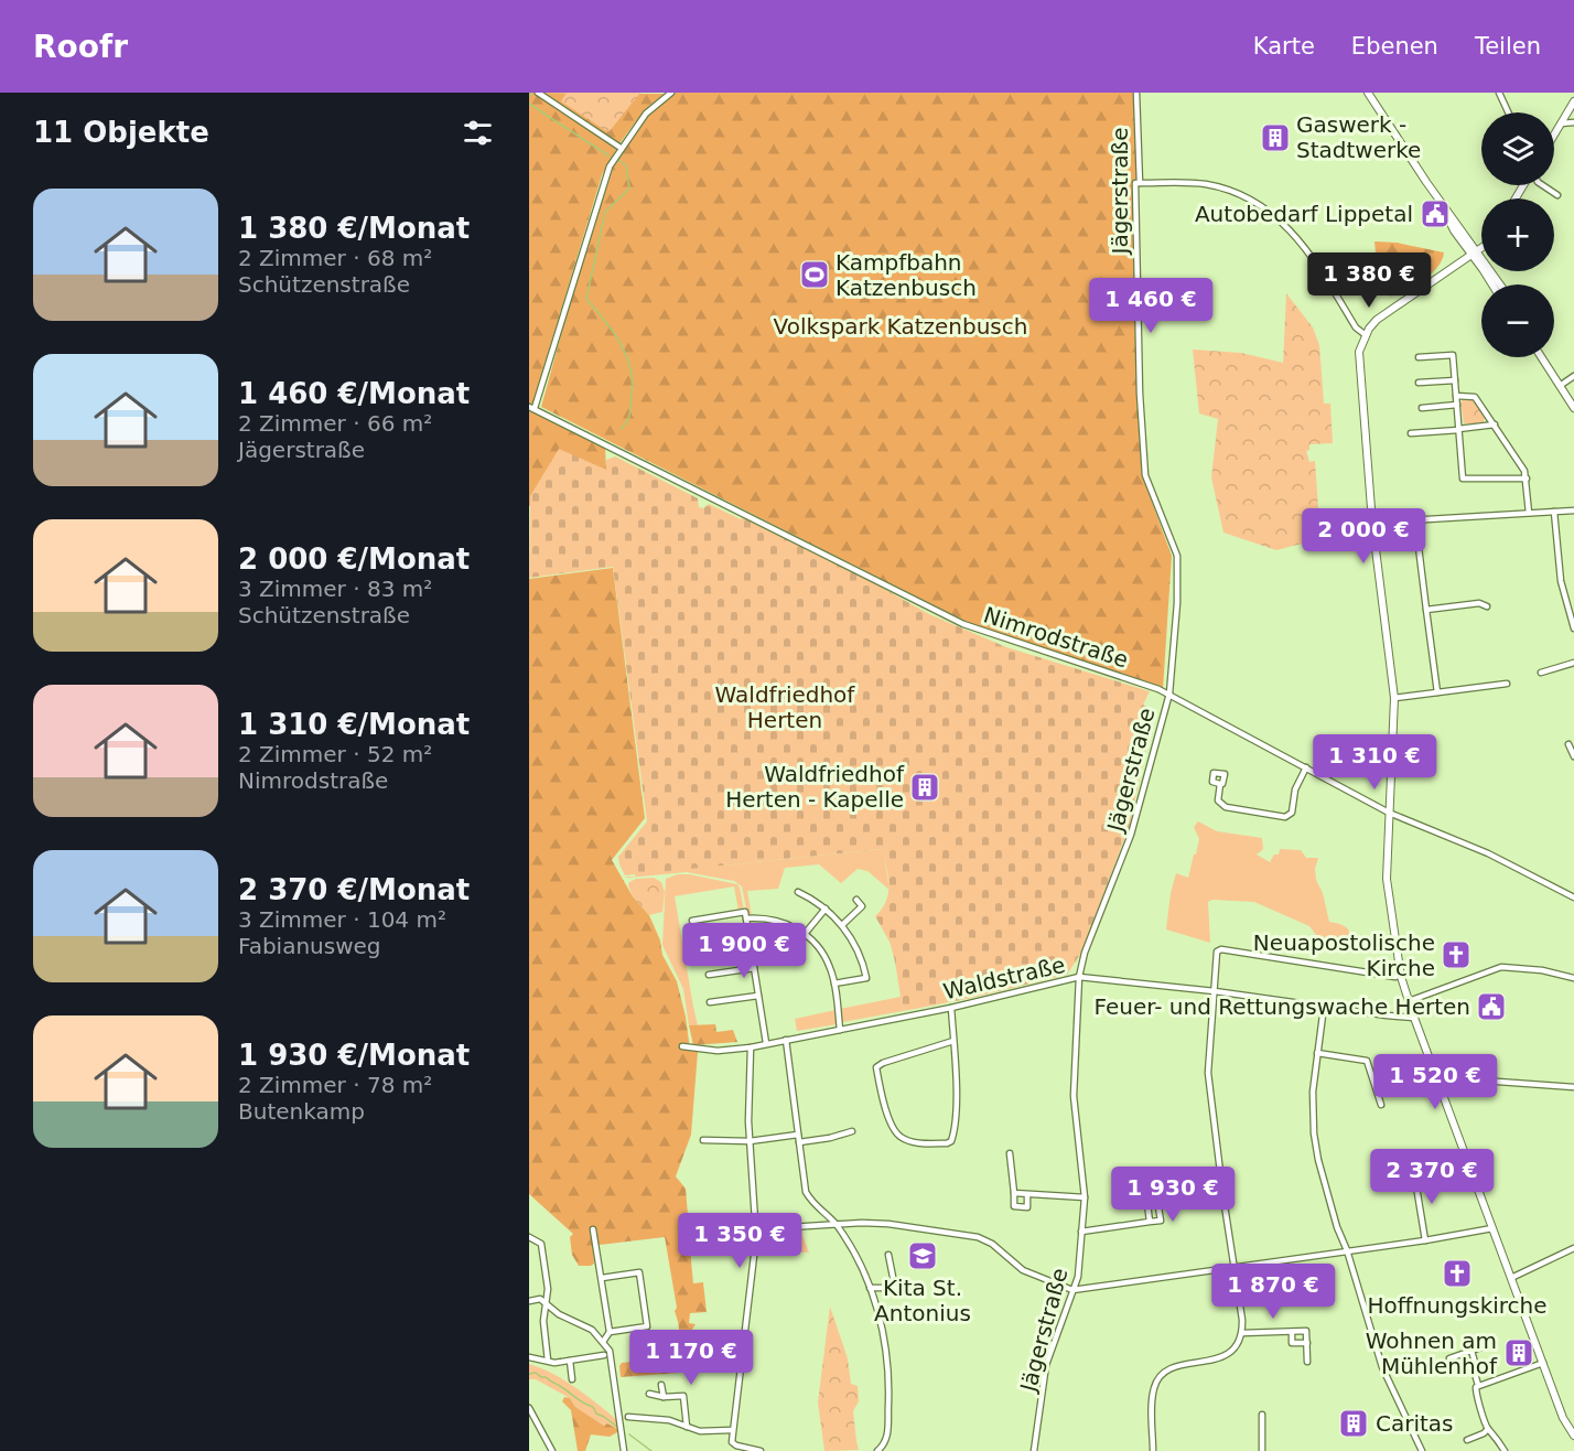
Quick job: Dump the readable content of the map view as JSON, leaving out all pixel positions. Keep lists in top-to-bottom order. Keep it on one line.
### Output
{"streets":{"street":["Jägerstraße","Nimrodstraße","Waldstraße"]},"crossings":[["Jägerstraße","Nimrodstraße"],["Jägerstraße","Waldstraße"]],"parks":["Volkspark Katzenbusch","Waldfriedhof Herten"],"places":{"building":["Gaswerk - Stadtwerke","Waldfriedhof Herten - Kapelle","Wohnen am Mühlenhof","Caritas"],"public building":["Autobedarf Lippetal","Feuer- und Rettungswache Herten"],"sports":["Kampfbahn Katzenbusch"],"church":["Neuapostolische Kirche","Hoffnungskirche"],"school or university":["Kita St. Antonius"]},"page":{"header":"Roofr","nav":["Karte","Ebenen","Teilen"],"heading":"11 Objekte","map_buttons":["+","−"],"list":[{"name":"1 380 €/Monat","note":"2 Zimmer · 68 m² · Schützenstraße"},{"name":"1 460 €/Monat","note":"2 Zimmer · 66 m² · Jägerstraße"},{"name":"2 000 €/Monat","note":"3 Zimmer · 83 m² · Schützenstraße"},{"name":"1 310 €/Monat","note":"2 Zimmer · 52 m² · Nimrodstraße"},{"name":"2 370 €/Monat","note":"3 Zimmer · 104 m² · Fabianusweg"},{"name":"1 930 €/Monat","note":"2 Zimmer · 78 m² · Butenkamp"}],"price":["1 380 €","1 460 €","2 000 €","1 310 €","1 900 €","1 520 €","2 370 €","1 930 €","1 350 €","1 870 €","1 170 €"]}}
